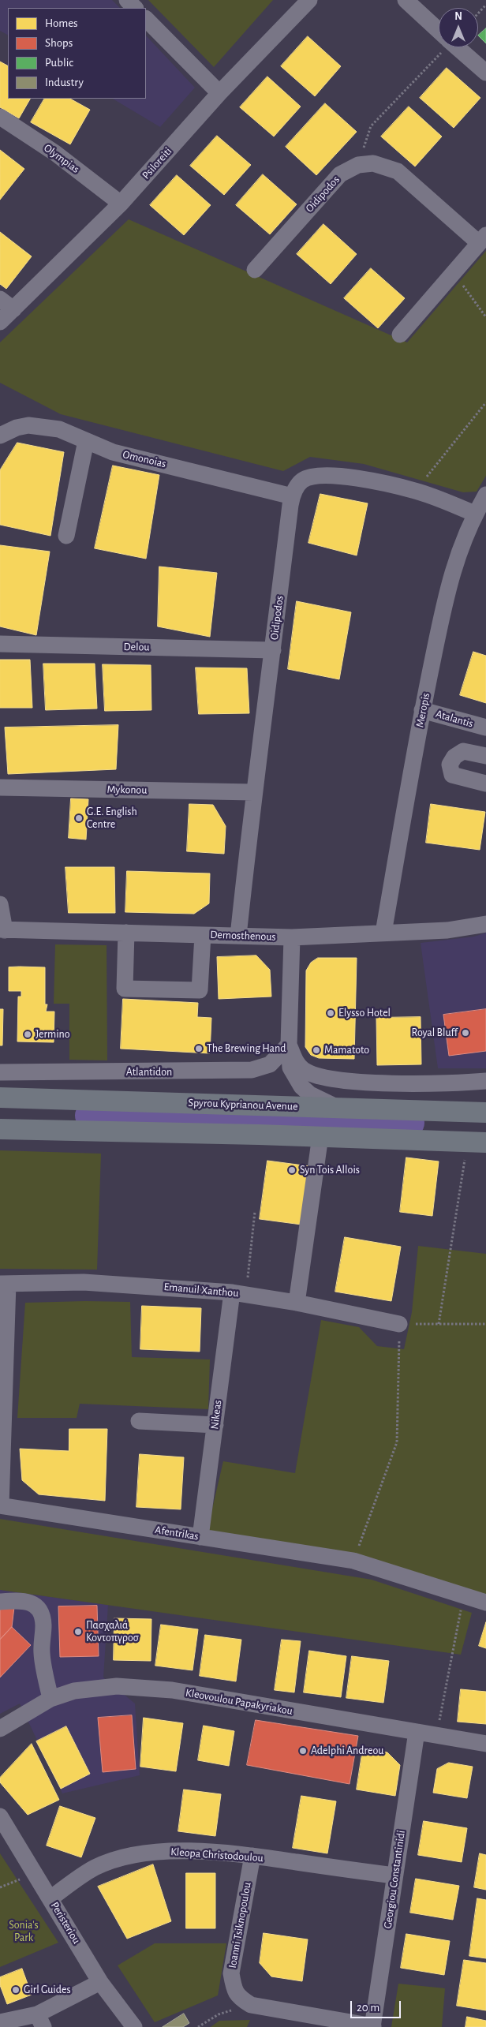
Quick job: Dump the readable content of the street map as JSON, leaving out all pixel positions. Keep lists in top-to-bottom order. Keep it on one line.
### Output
{"streets":{"main road":["Spyrou Kyprianou Avenue"],"street":["Olympias","Psiloreiti","Oidipodos","Omonoias","Delou","Meropis","Atalantis","Mykonou","Demosthenous","Atlantidon","Emanuil Xanthou","Nikeas","Afentrikas","Kleovoulou Papakyriakou","Kleopa Christodoulou","Georgiou Constantinidi","Peristeriou","Ioanni Tsiknopoulou"]},"crossings":[["Olympias","Psiloreiti"],["Oidipodos","Omonoias"],["Oidipodos","Delou"],["Oidipodos","Meropis"],["Oidipodos","Mykonou"],["Oidipodos","Demosthenous"],["Meropis","Atalantis"],["Meropis","Demosthenous"],["Emanuil Xanthou","Nikeas"],["Nikeas","Afentrikas"],["Kleovoulou Papakyriakou","Georgiou Constantinidi"],["Kleopa Christodoulou","Georgiou Constantinidi"],["Kleopa Christodoulou","Peristeriou"],["Kleopa Christodoulou","Ioanni Tsiknopoulou"],["Georgiou Constantinidi","Ioanni Tsiknopoulou"]],"parks":["Sonia's Park"],"places":["G.E. English Centre","Elysso Hotel","Royal Bluff","Jermino","The Brewing Hand","Mamatoto","Syn Tois Allois","Πασχαλιά Κοντοπγροσ","Adelphi Andreou","Girl Guides"],"legend":["Homes","Shops","Public","Industry"],"scale_bar":"20 m","north":"top"}
